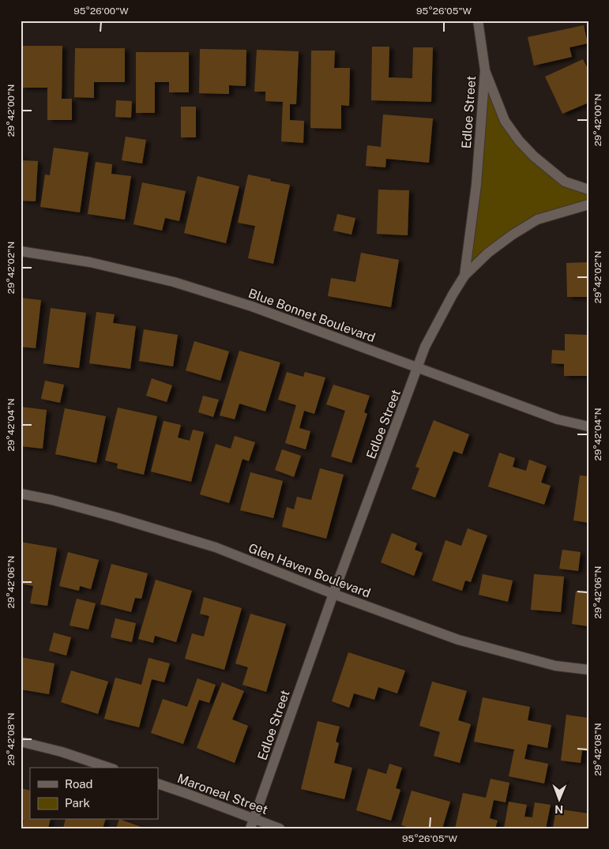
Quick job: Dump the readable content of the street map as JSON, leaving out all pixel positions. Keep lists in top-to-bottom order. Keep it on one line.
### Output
{"streets":{"street":["Edloe Street","Blue Bonnet Boulevard","Glen Haven Boulevard","Maroneal Street"]},"crossings":[["Edloe Street","Blue Bonnet Boulevard"],["Edloe Street","Glen Haven Boulevard"],["Edloe Street","Maroneal Street"]],"legend":["Road","Park"],"north":"bottom","coordinates":["95°26'00\"W","95°26'05\"W","29°42'00\"N","29°42'02\"N","29°42'04\"N","29°42'06\"N","29°42'08\"N"]}
